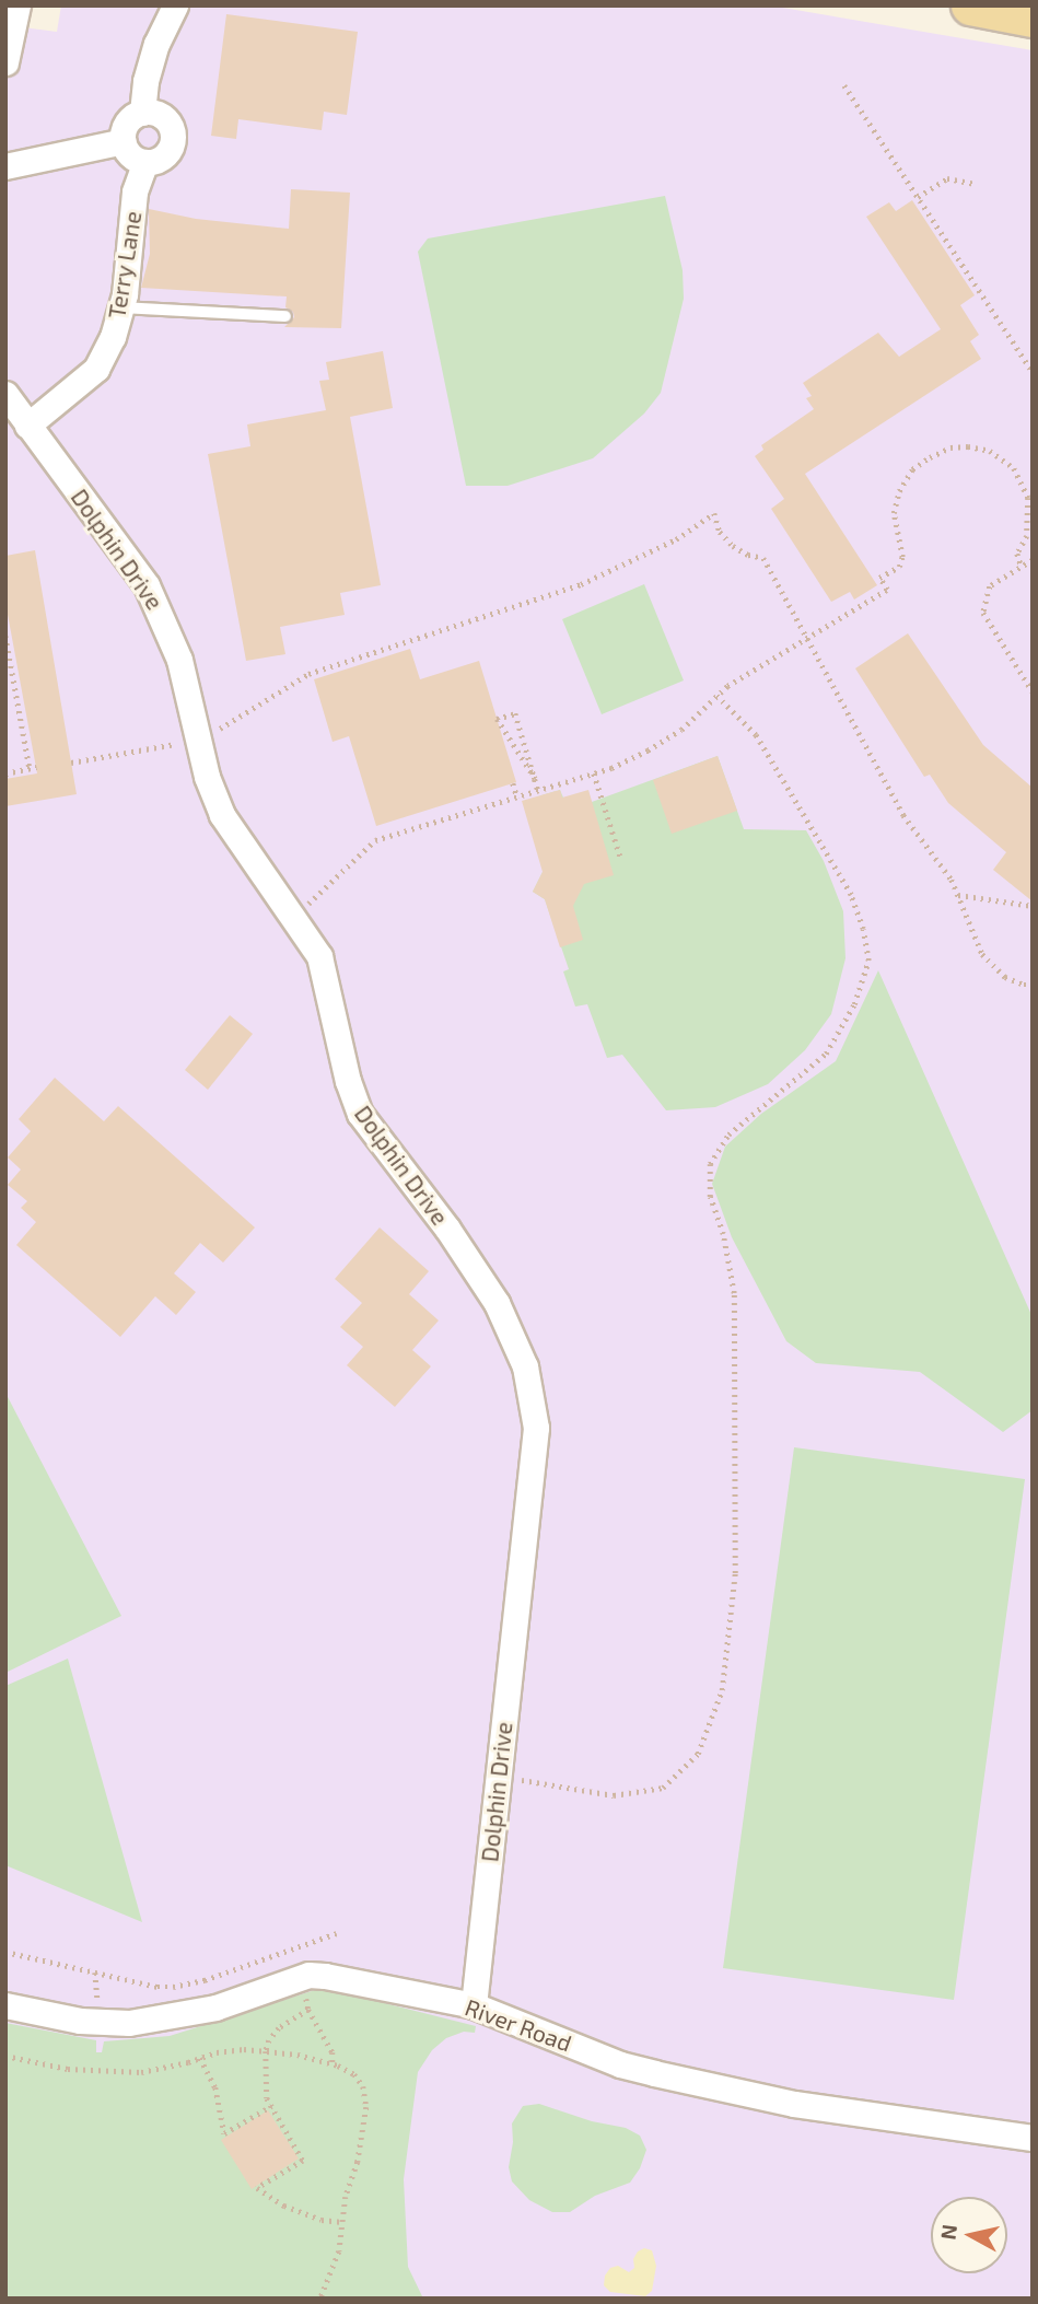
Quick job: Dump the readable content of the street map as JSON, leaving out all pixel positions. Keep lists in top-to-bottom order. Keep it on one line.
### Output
{"streets":{"street":["Terry Lane","Dolphin Drive","River Road"]},"crossings":[["Terry Lane","Dolphin Drive"],["Dolphin Drive","River Road"]],"north":"left"}
